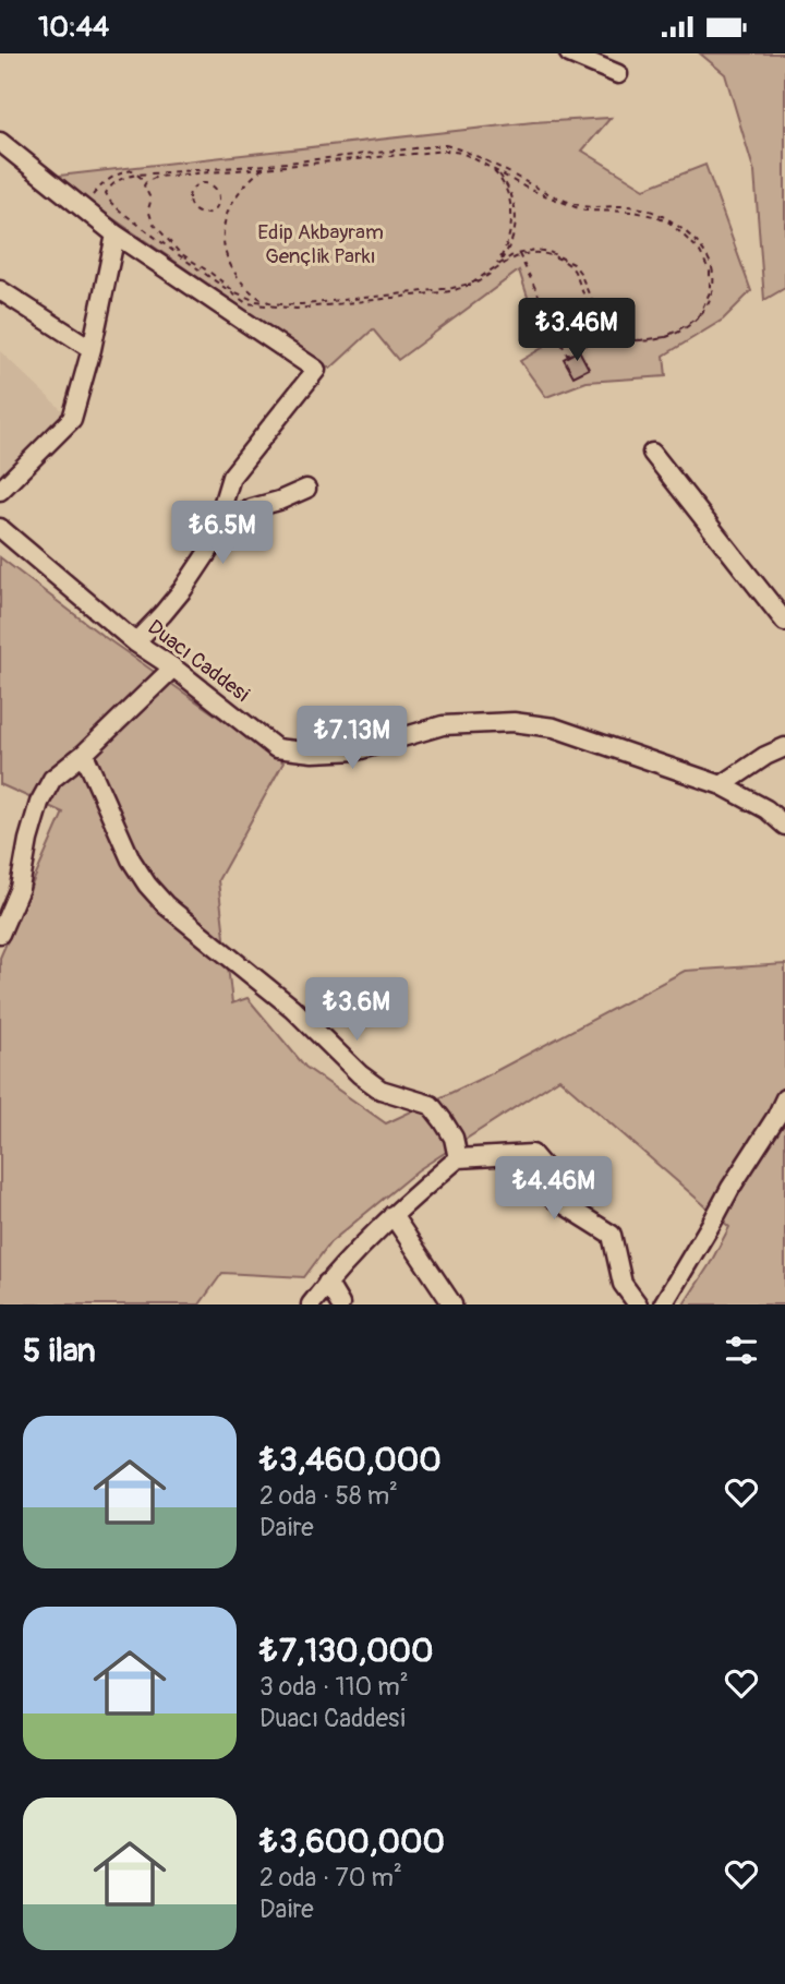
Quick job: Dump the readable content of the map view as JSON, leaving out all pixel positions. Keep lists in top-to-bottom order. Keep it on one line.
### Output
{"streets":{"street":["Duacı Caddesi"]},"parks":["Edip Akbayram Gençlik Parkı"],"page":{"status":"10:44","price":["₺3.46M","₺6.5M","₺7.13M","₺3.6M","₺4.46M"],"heading":"5 ilan","list":[{"name":"₺3,460,000","note":"2 oda · 58 m² · Daire"},{"name":"₺7,130,000","note":"3 oda · 110 m² · Duacı Caddesi"},{"name":"₺3,600,000","note":"2 oda · 70 m² · Daire"}]}}
